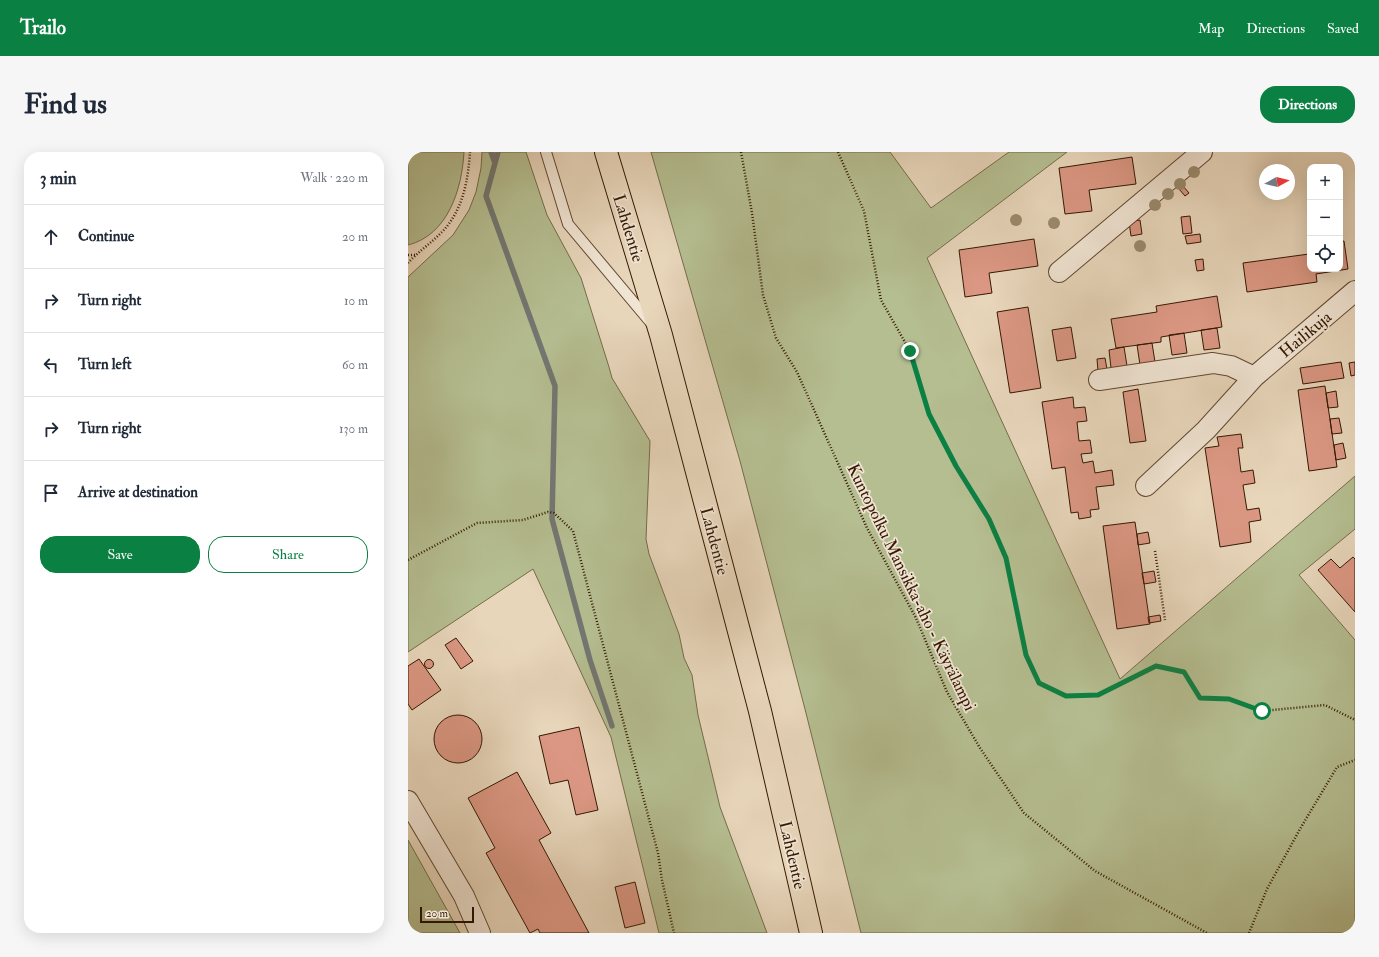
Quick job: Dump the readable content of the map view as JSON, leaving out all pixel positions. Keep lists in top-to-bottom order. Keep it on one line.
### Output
{"streets":{"highway":["Lahdentie"],"street":["Hailikuja"],"path":["Kuntopolku Mansikka-aho - Käyrälampi"]},"scale_bar":"20 m","north":"right","page":{"header":"Trailo","nav":["Map","Directions","Saved"],"buttons":["Directions",["Save","Share"]],"title":"Find us","heading":["3 min","Walk · 220 m"],"map_buttons":["+","−"],"list":[["Continue","20 m"],["Turn right","10 m"],["Turn left","60 m"],["Turn right","130 m"],"Arrive at destination"],"scale":"20 m"}}
